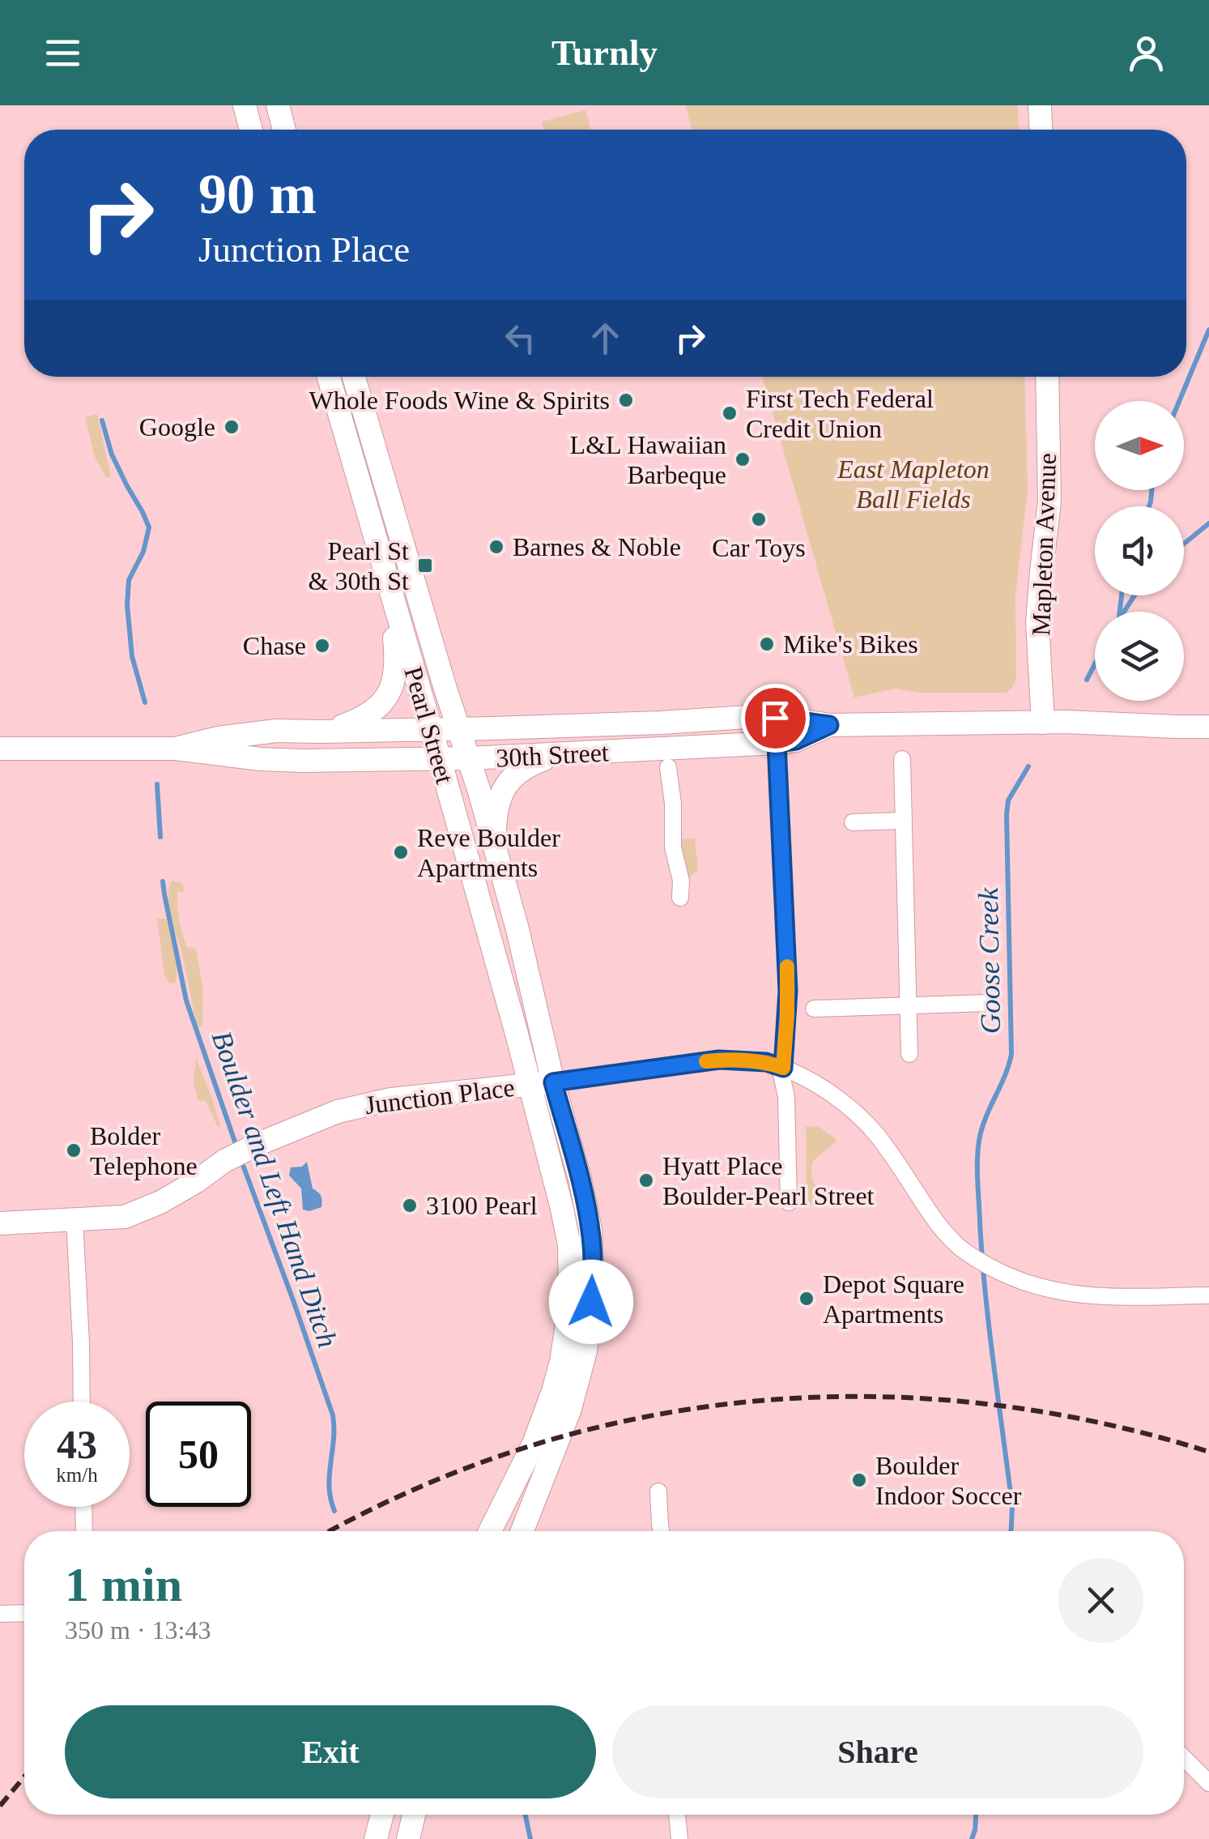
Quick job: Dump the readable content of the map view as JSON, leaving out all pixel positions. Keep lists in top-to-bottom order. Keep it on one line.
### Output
{"streets":{"main road":["Mapleton Avenue","Pearl Street","30th Street","Junction Place"]},"crossings":[["Mapleton Avenue","30th Street"],["Pearl Street","30th Street"],["Pearl Street","Junction Place"]],"water":["Goose Creek","Boulder and Left Hand Ditch"],"parks":["East Mapleton Ball Fields"],"places":{"other":["Whole Foods Wine & Spirits","First Tech Federal Credit Union","Google","L&L Hawaiian Barbeque","Car Toys","Barnes & Noble","Mike's Bikes","Chase","Reve Boulder Apartments","Bolder Telephone","Hyatt Place Boulder-Pearl Street","3100 Pearl","Depot Square Apartments","Boulder Indoor Soccer"],"transit":["Pearl St & 30th St"]},"north":"right","page":{"header":"Turnly","turn":["90 m","Junction Place"],"speed":"43 km/h","limit":"50","heading":["1 min","350 m · 13:43"],"buttons":["Exit","Share"]}}
